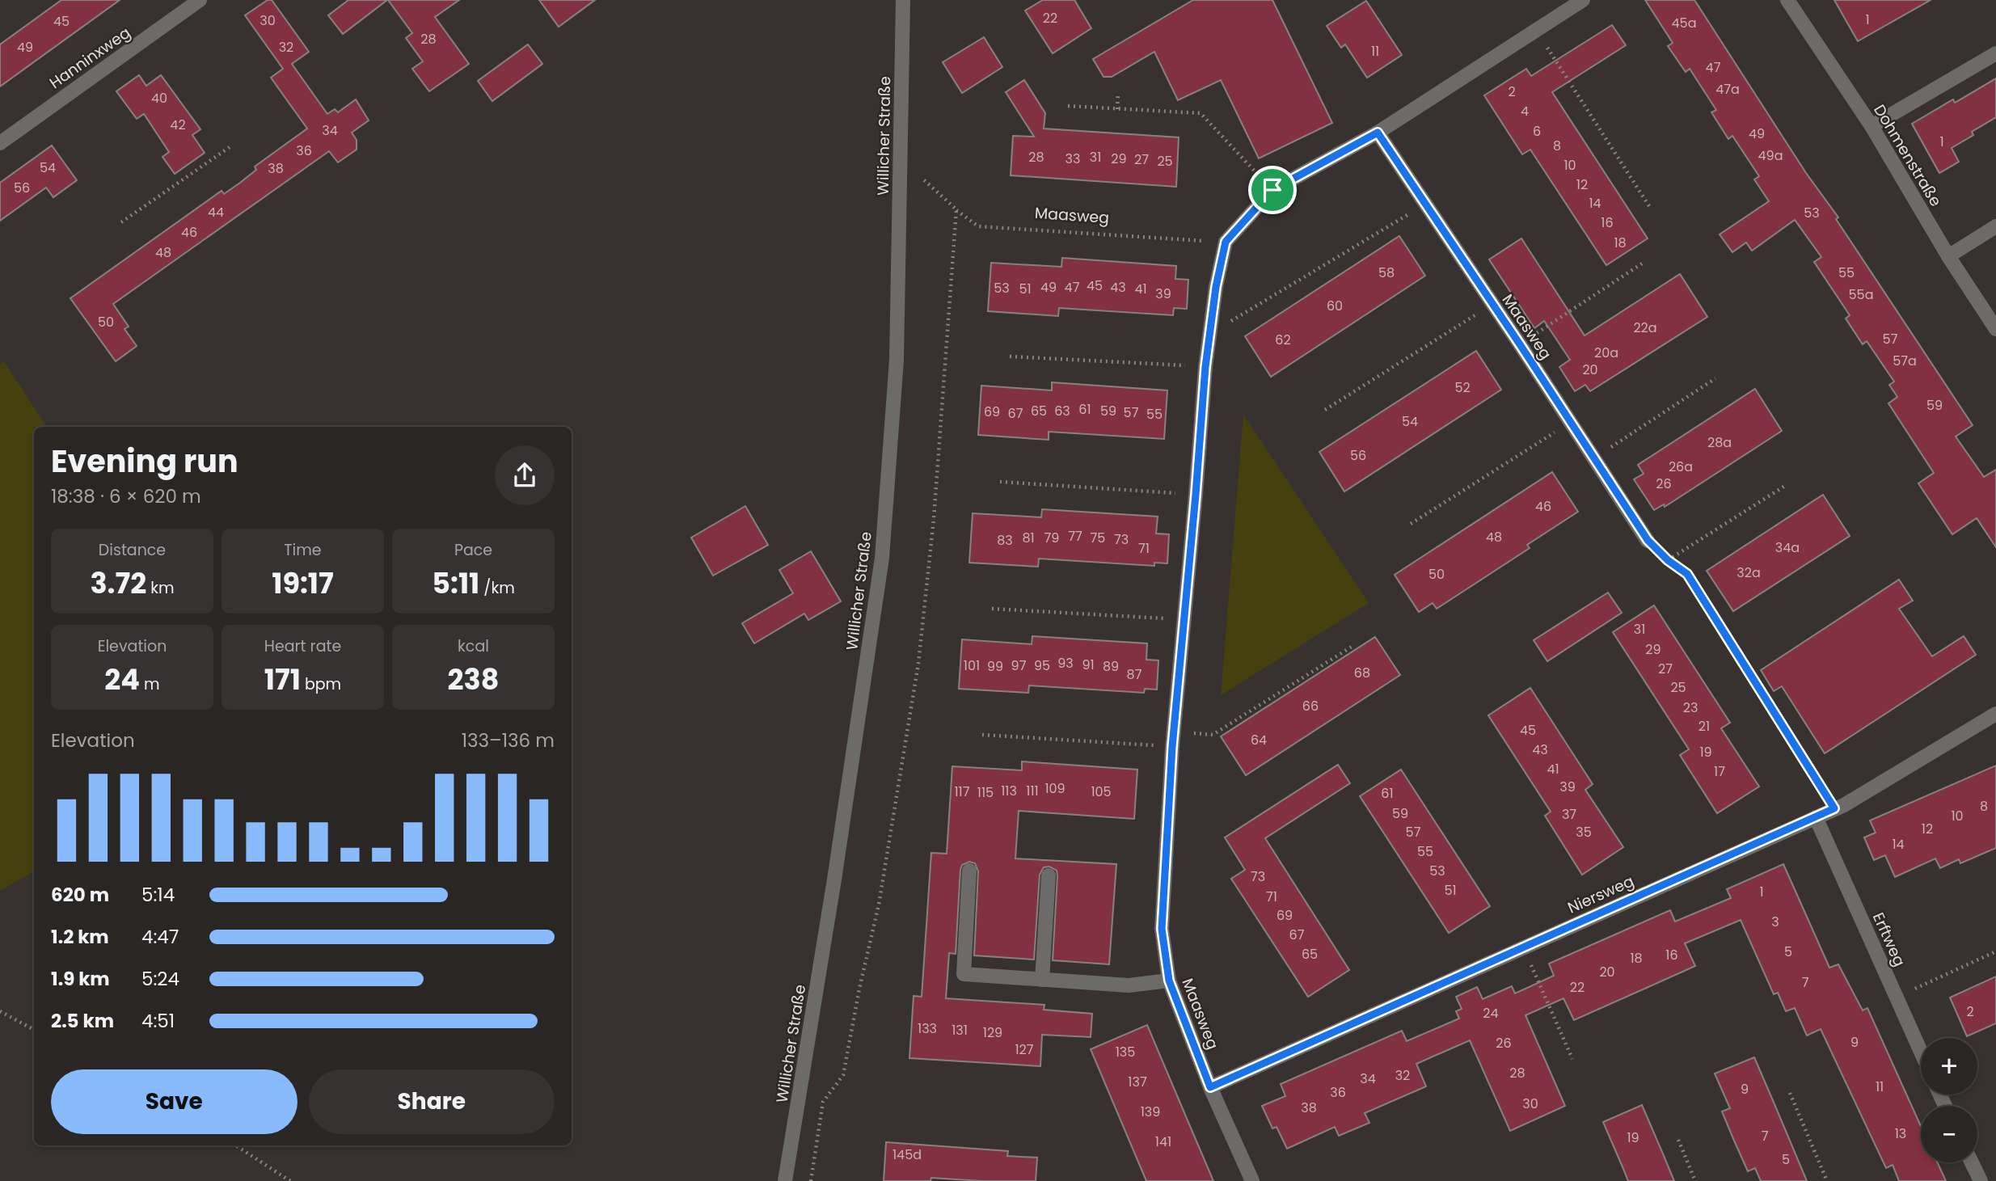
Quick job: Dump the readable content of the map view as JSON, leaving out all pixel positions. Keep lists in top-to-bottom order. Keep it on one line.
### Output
{"streets":{"street":["Hanninxweg","Willicher Straße","Dohmenstraße","Maasweg","Niersweg","Erftweg"]},"crossings":[["Willicher Straße","Maasweg"],["Maasweg","Niersweg"],["Niersweg","Erftweg"]],"house_numbers":["22","1","30","45","45a","28","49","32","11","47","47a","2","40","4","42","34","6","49","1","8","36","49a","28","31","33","29","27","25","10","54","38","12","56","14","44","53","16","46","18","48","58","55","45","49","47","43","53","51","41","39","55a","60","50","22a","57","62","20a","57a","20","52","59","61","65","63","59","69","57","67","55","54","28a","56","26a","26","46","77","48","81","79","75","73","83","34a","71","32a","50","31","29","93","91","101","97","95","99","89","27","68","87","25","66","23","21","45","64","43","19","41","17","39","109","113","111","117","105","115","61","8","59","37","10","12","57","35","14","55","53","73","51","1","71","69","3","67","5","65","16","18","20","7","22","2","24","133","131","129","9","26","127","135","28","32","34","137","11","9","36","30","38","139","13","7","19","141","145d","5"],"page":{"heading":["Evening run","18:38 · 6 × 620 m"],"stats":[["Distance","3.72 km"],["Time","19:17"],["Pace","5:11 /km"],["Elevation","24 m"],["Heart rate","171 bpm"],["kcal","238"]],"chart":["Elevation","133–136 m"],"list":[{"name":"620 m","note":"5:14"},{"name":"1.2 km","note":"4:47"},{"name":"1.9 km","note":"5:24"},{"name":"2.5 km","note":"4:51"}],"map_buttons":["+","−"],"buttons":["Save","Share"]}}
